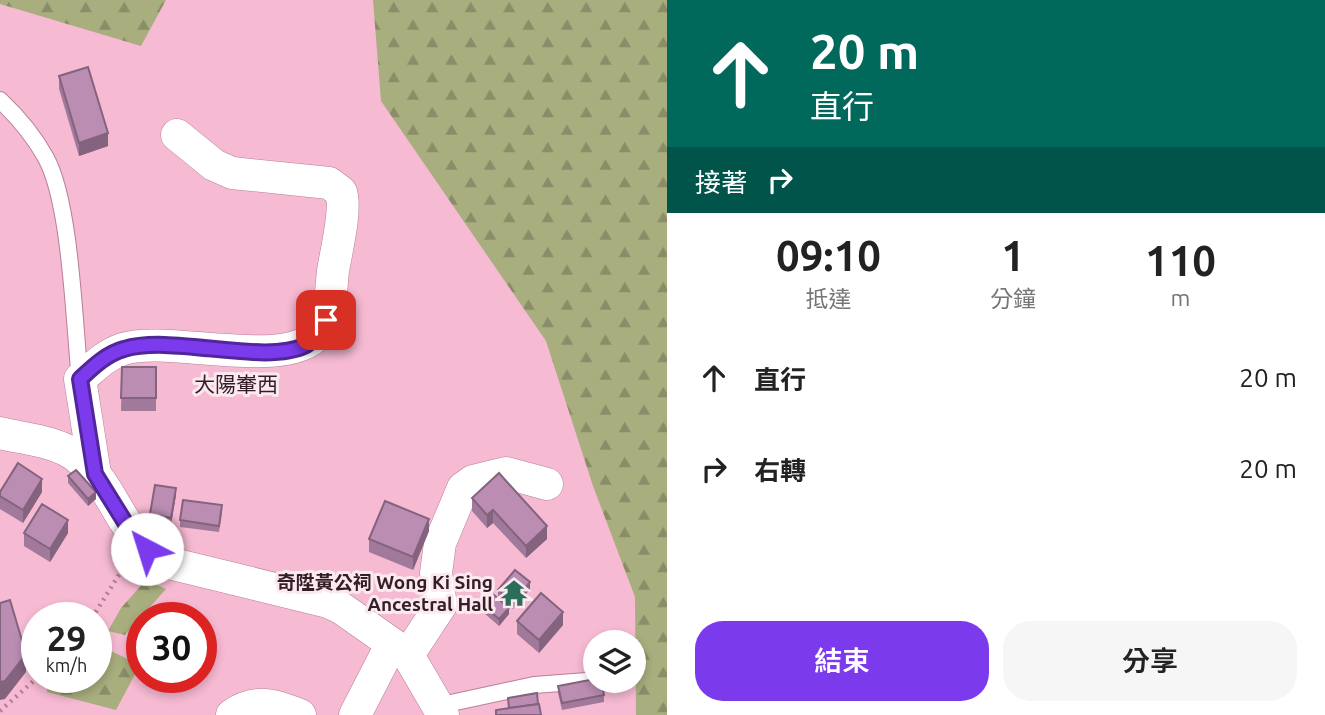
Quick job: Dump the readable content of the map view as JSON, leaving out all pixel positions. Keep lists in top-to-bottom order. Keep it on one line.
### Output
{"districts":["大陽輋西"],"places":{"temple":["奇陞黃公祠 Wong Ki Sing Ancestral Hall"]},"page":{"turn":["20 m","直行"],"then":"接著","eta":["09:10","抵達","1","分鐘","110","m"],"list":[{"name":"直行","value":"20 m"},{"name":"右轉","value":"20 m"}],"speed":"29 km/h","limit":"30","buttons":["結束","分享"]}}
